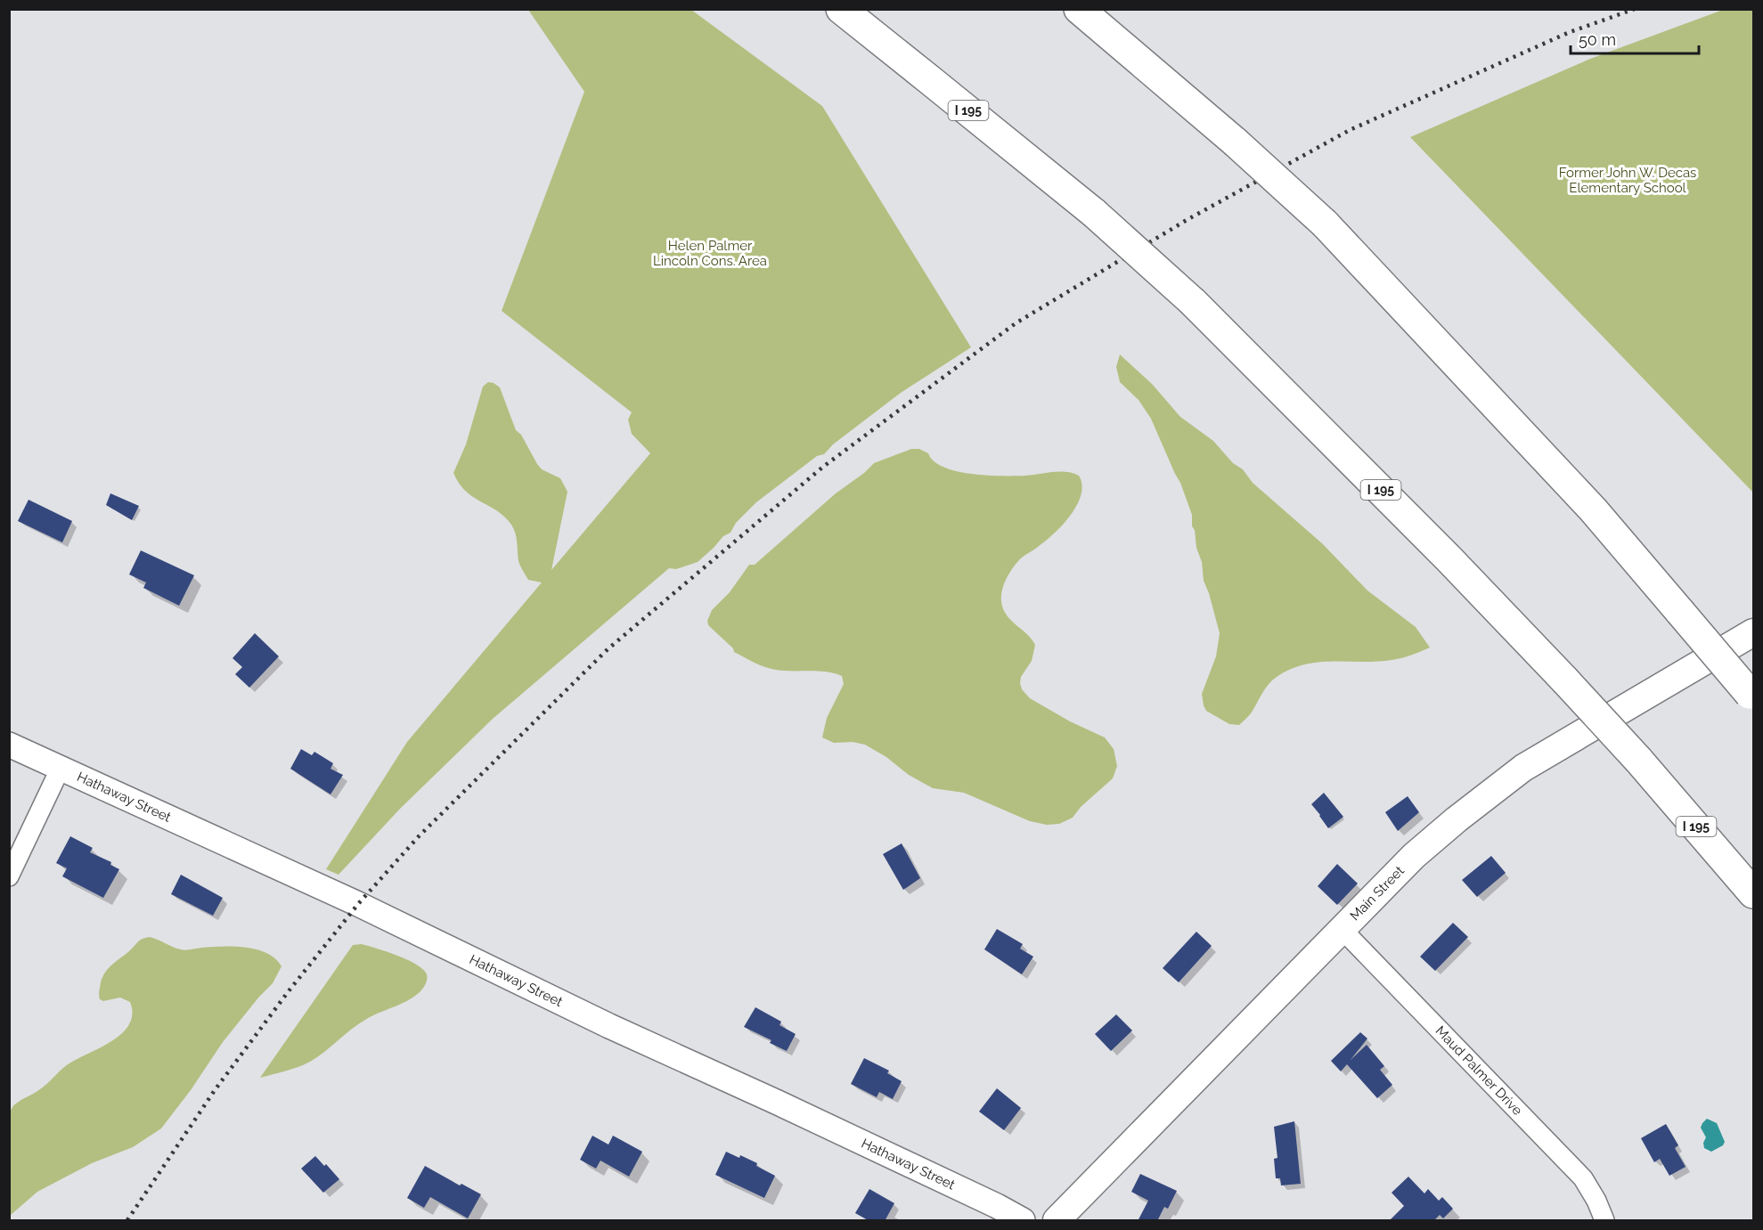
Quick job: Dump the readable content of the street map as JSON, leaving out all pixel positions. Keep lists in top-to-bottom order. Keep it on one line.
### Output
{"streets":{"highway":["I 195"],"main road":["Main Street"],"street":["Hathaway Street","Maud Palmer Drive"]},"crossings":[["Main Street","Maud Palmer Drive"]],"parks":["Former John W. Decas Elementary School","Helen Palmer Lincoln Cons. Area"],"scale_bar":"50 m"}
